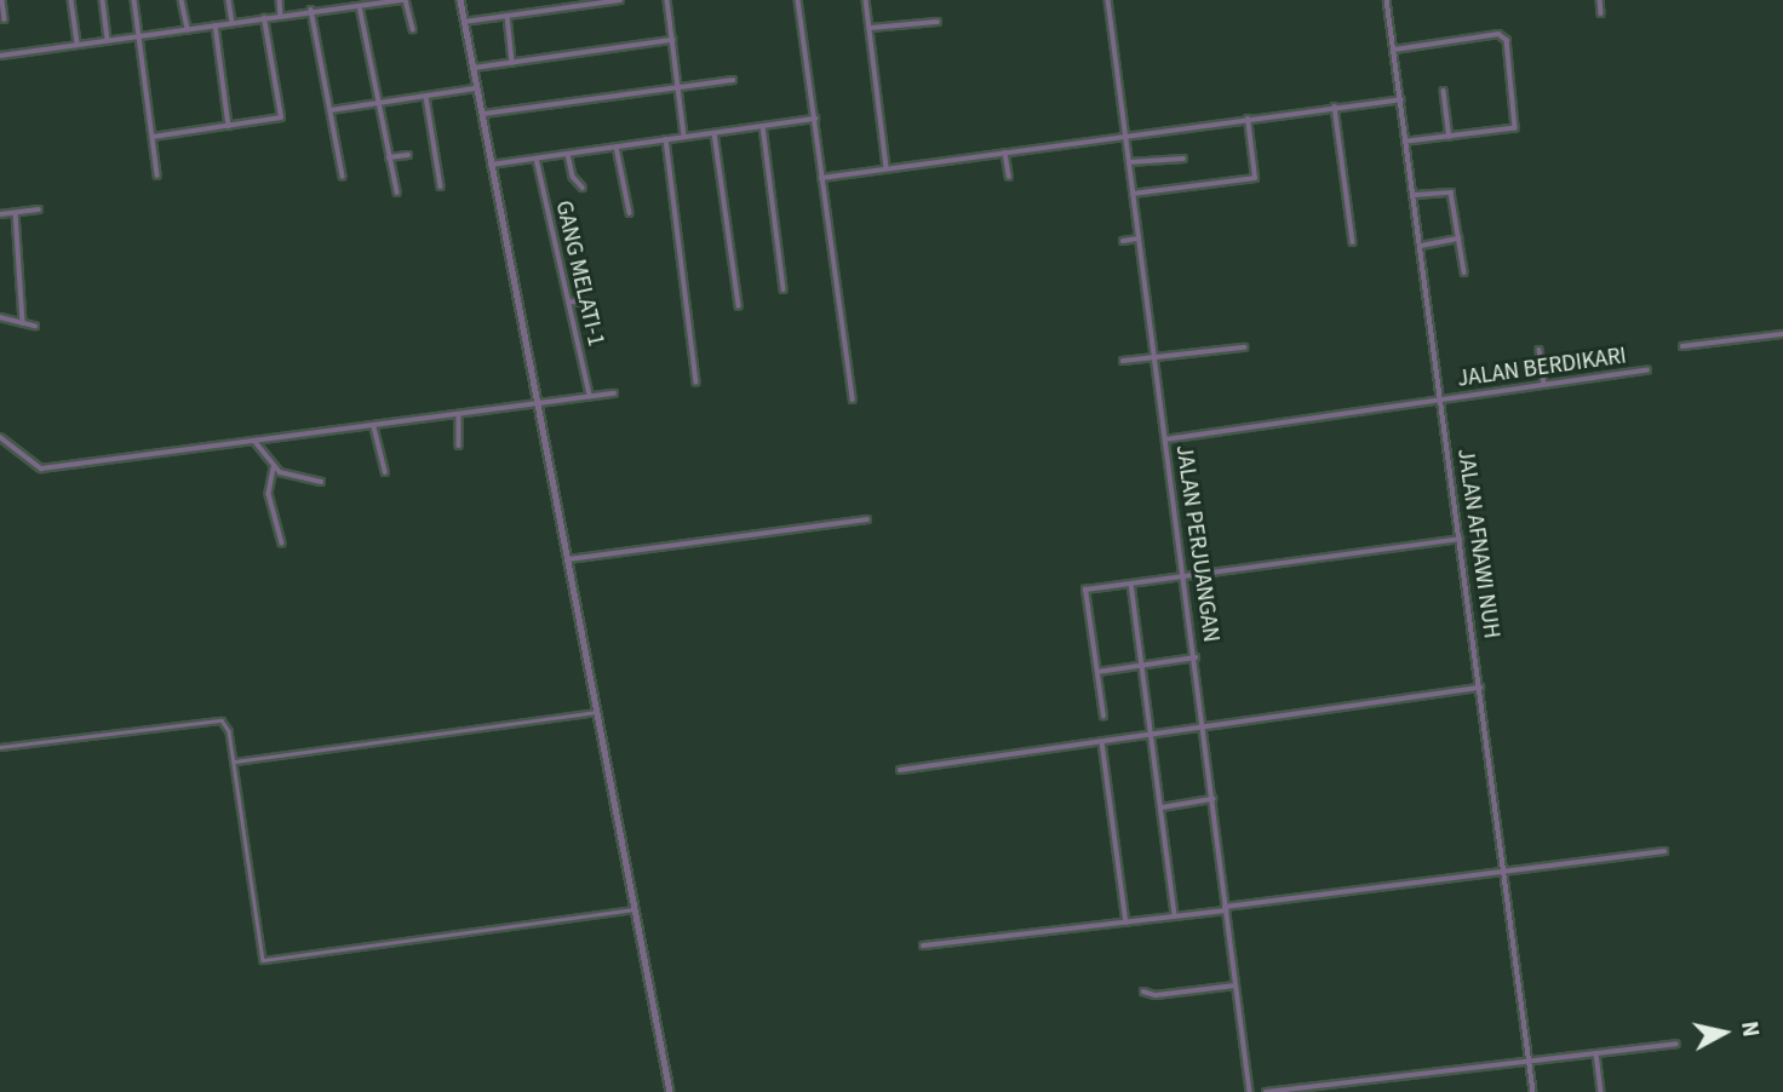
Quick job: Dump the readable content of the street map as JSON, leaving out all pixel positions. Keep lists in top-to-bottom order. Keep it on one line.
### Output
{"streets":{"street":["GANG MELATI-1","JALAN BERDIKARI","JALAN PERJUANGAN","JALAN AFNAWI NUH"]},"crossings":[["JALAN BERDIKARI","JALAN PERJUANGAN"],["JALAN BERDIKARI","JALAN AFNAWI NUH"]],"north":"right"}
